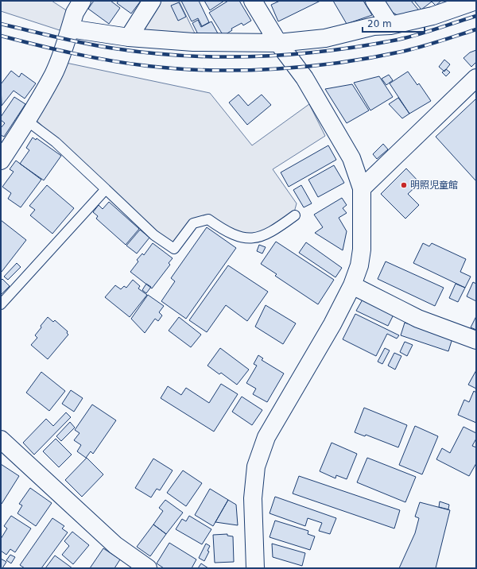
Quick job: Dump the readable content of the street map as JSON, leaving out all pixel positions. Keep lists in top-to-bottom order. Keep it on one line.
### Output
{"places":["明照児童館"],"scale_bar":"20 m"}
